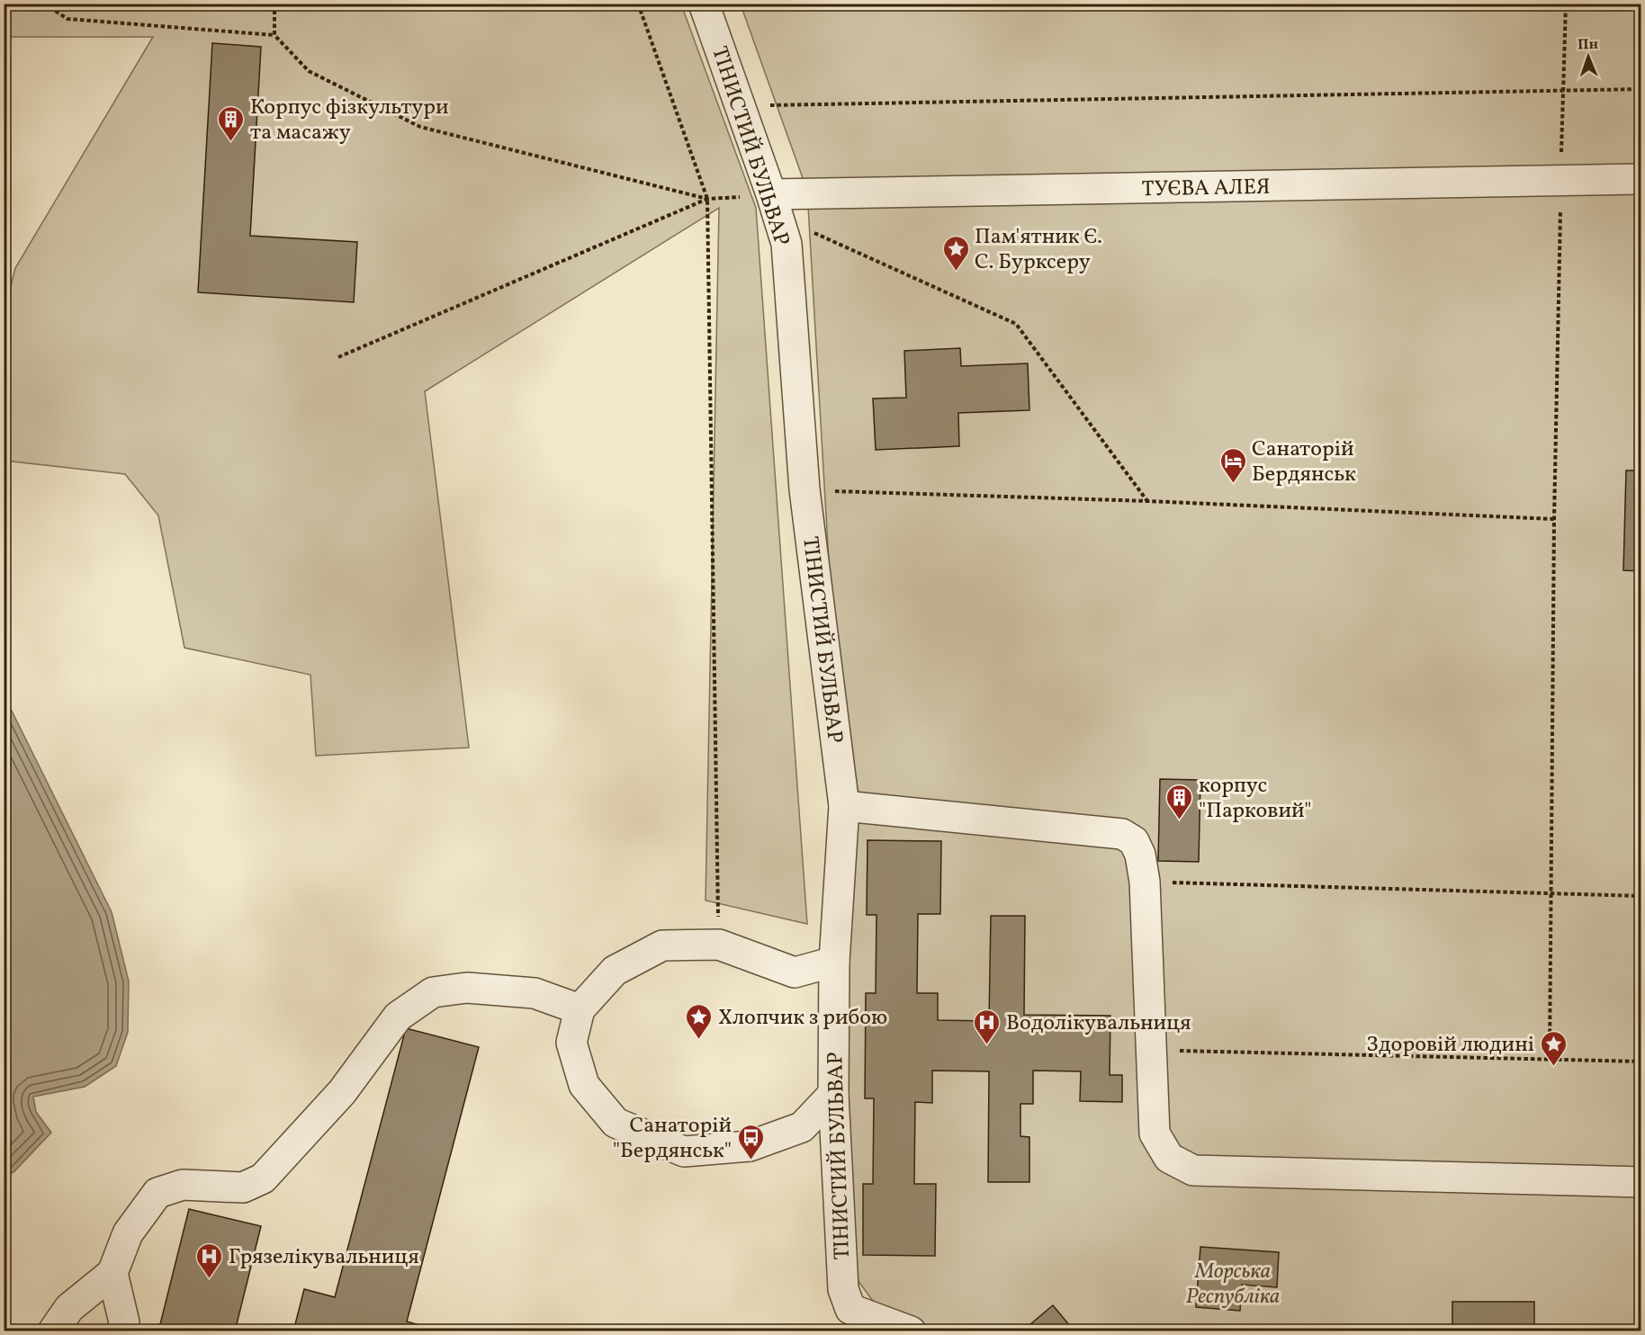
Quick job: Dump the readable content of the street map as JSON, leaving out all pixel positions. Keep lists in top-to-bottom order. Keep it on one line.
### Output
{"streets":{"street":["ТІНИСТИЙ БУЛЬВАР","ТУЄВА АЛЕЯ"]},"crossings":[["ТІНИСТИЙ БУЛЬВАР","ТУЄВА АЛЕЯ"]],"parks":["Морська Республіка"],"places":{"building":["Корпус фізкультури та масажу","корпус \"Парковий\""],"place":["Пам'ятник Є. С. Бурксеру","Хлопчик з рибою","Здоровій людині"],"hotel":["Санаторій Бердянськ"],"hospital":["Водолікувальниця","Грязелікувальниця"],"bus stop":["Санаторій \"Бердянськ\""]},"north":"top"}
